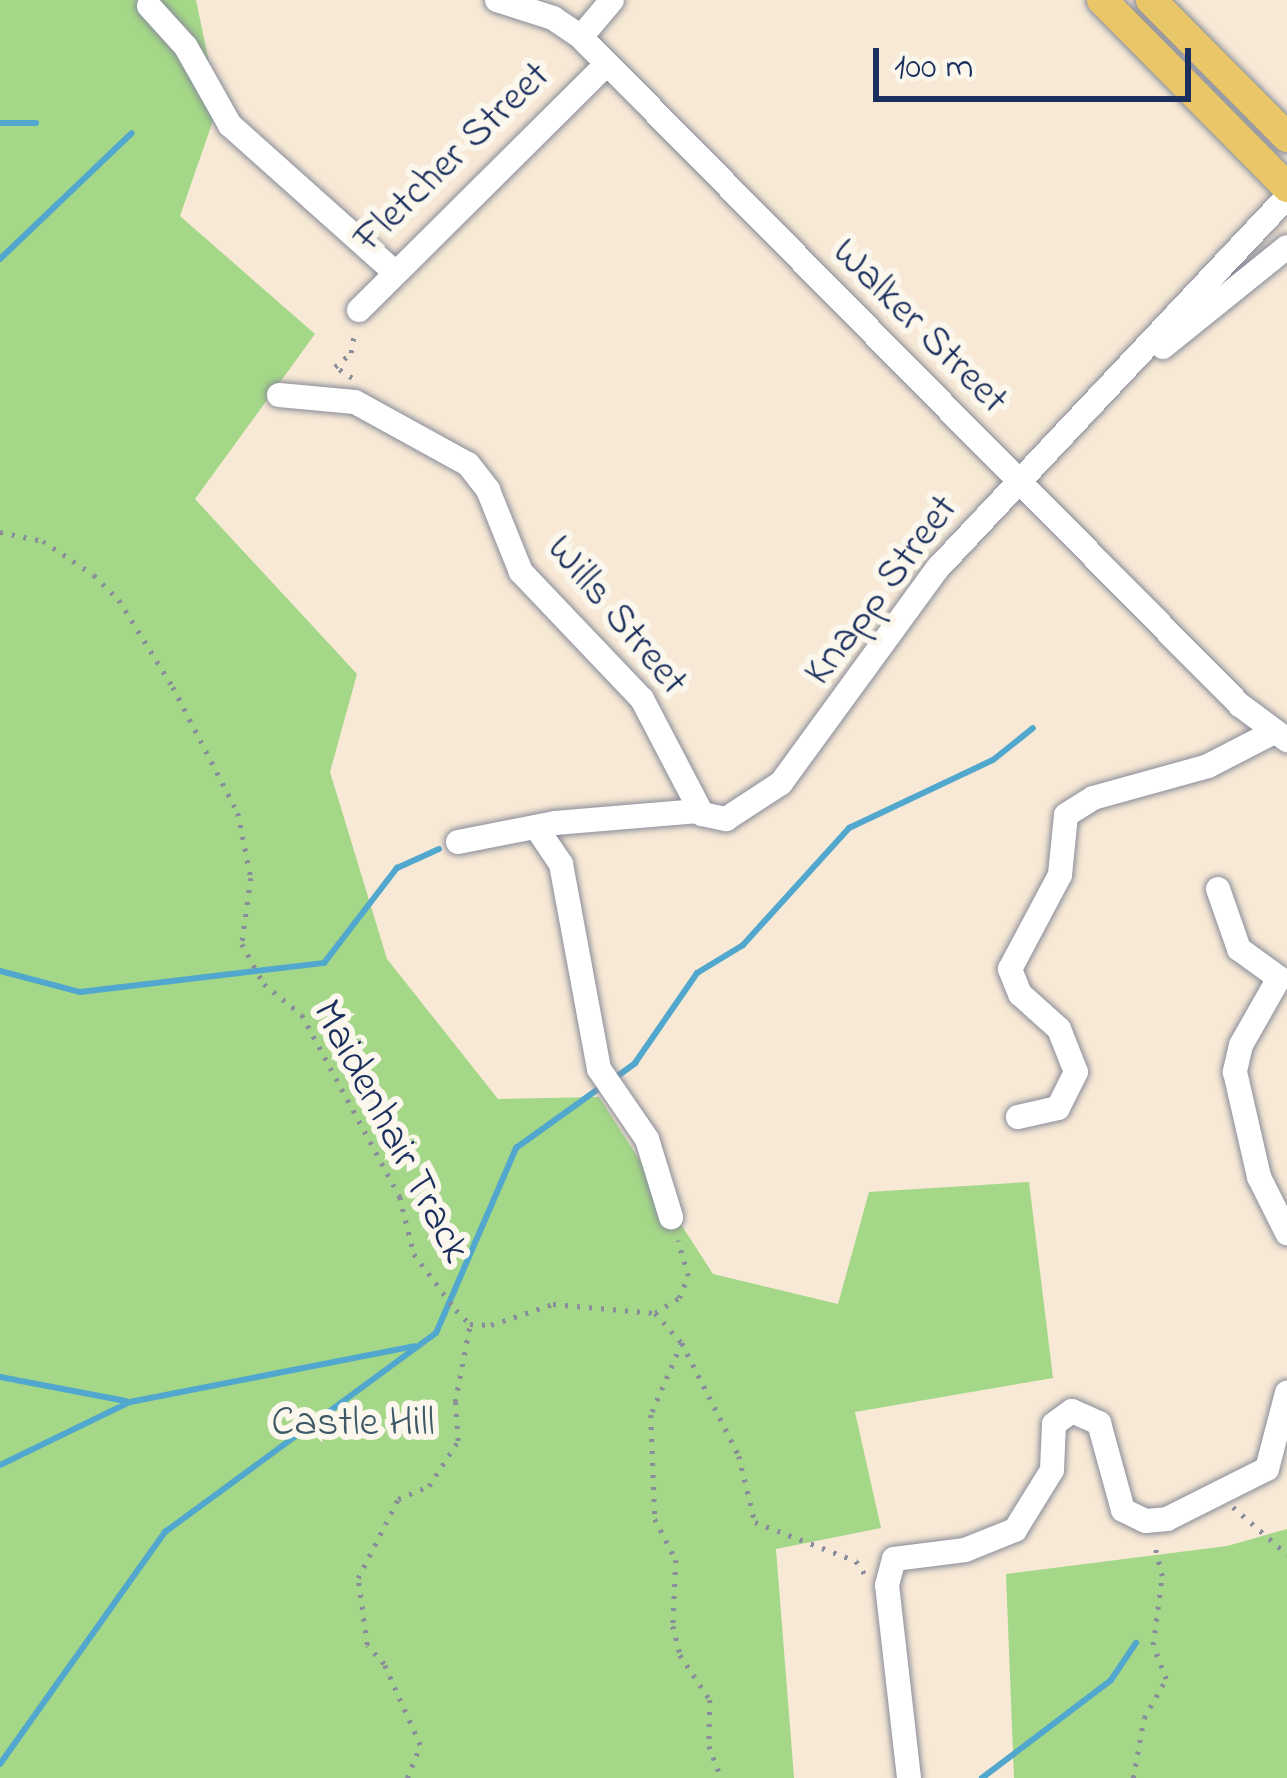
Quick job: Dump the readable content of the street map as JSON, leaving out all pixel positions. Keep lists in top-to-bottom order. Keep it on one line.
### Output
{"streets":{"street":["Fletcher Street","Walker Street","Knapp Street","Wills Street"],"path":["Maidenhair Track"]},"crossings":[["Fletcher Street","Walker Street"],["Walker Street","Knapp Street"],["Knapp Street","Wills Street"]],"parks":["Castle Hill"],"scale_bar":"100 m"}
